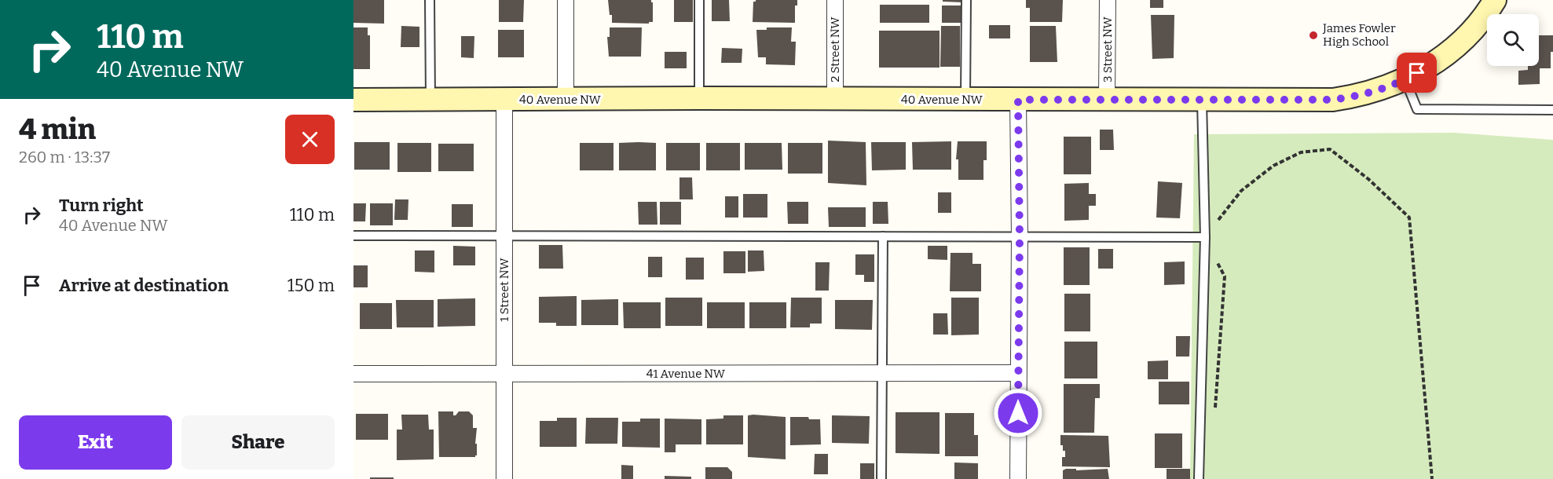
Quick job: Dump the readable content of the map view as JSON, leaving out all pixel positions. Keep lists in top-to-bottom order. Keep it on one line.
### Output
{"streets":{"street":["2 Street NW","3 Street NW","40 Avenue NW","1 Street NW","41 Avenue NW"]},"crossings":[["2 Street NW","40 Avenue NW"],["3 Street NW","40 Avenue NW"],["40 Avenue NW","1 Street NW"],["1 Street NW","41 Avenue NW"]],"places":["James Fowler High School"],"page":{"turn":["110 m","40 Avenue NW"],"heading":["4 min","260 m · 13:37"],"list":[{"name":"Turn right","note":"40 Avenue NW","value":"110 m"},{"name":"Arrive at destination","value":"150 m"}],"buttons":["Exit","Share"]}}
